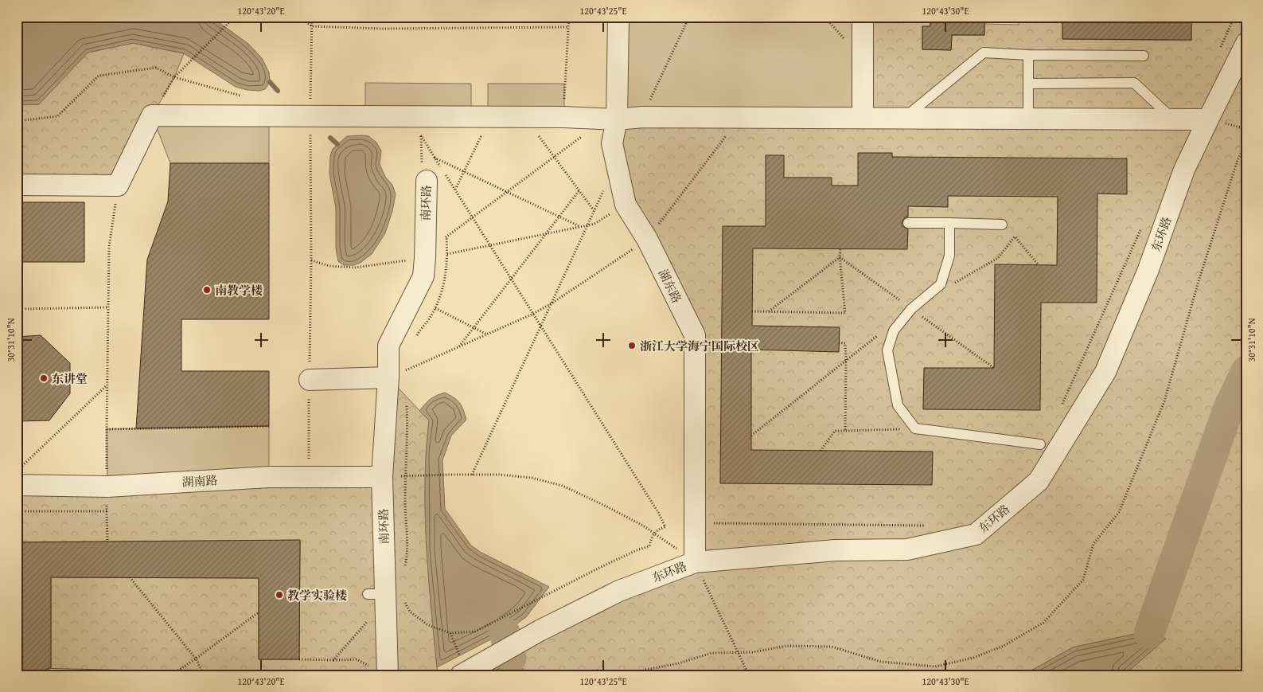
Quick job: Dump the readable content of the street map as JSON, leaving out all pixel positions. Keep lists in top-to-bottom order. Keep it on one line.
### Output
{"streets":{"street":["南环路","东环路","湖东路","湖南路"]},"crossings":[["南环路","湖南路"],["东环路","湖东路"]],"places":["南教学楼","浙江大学海宁国际校区","东讲堂","教学实验楼"],"coordinates":["120°43'20\"E","120°43'25\"E","120°43'30\"E","30°31'10\"N"]}
